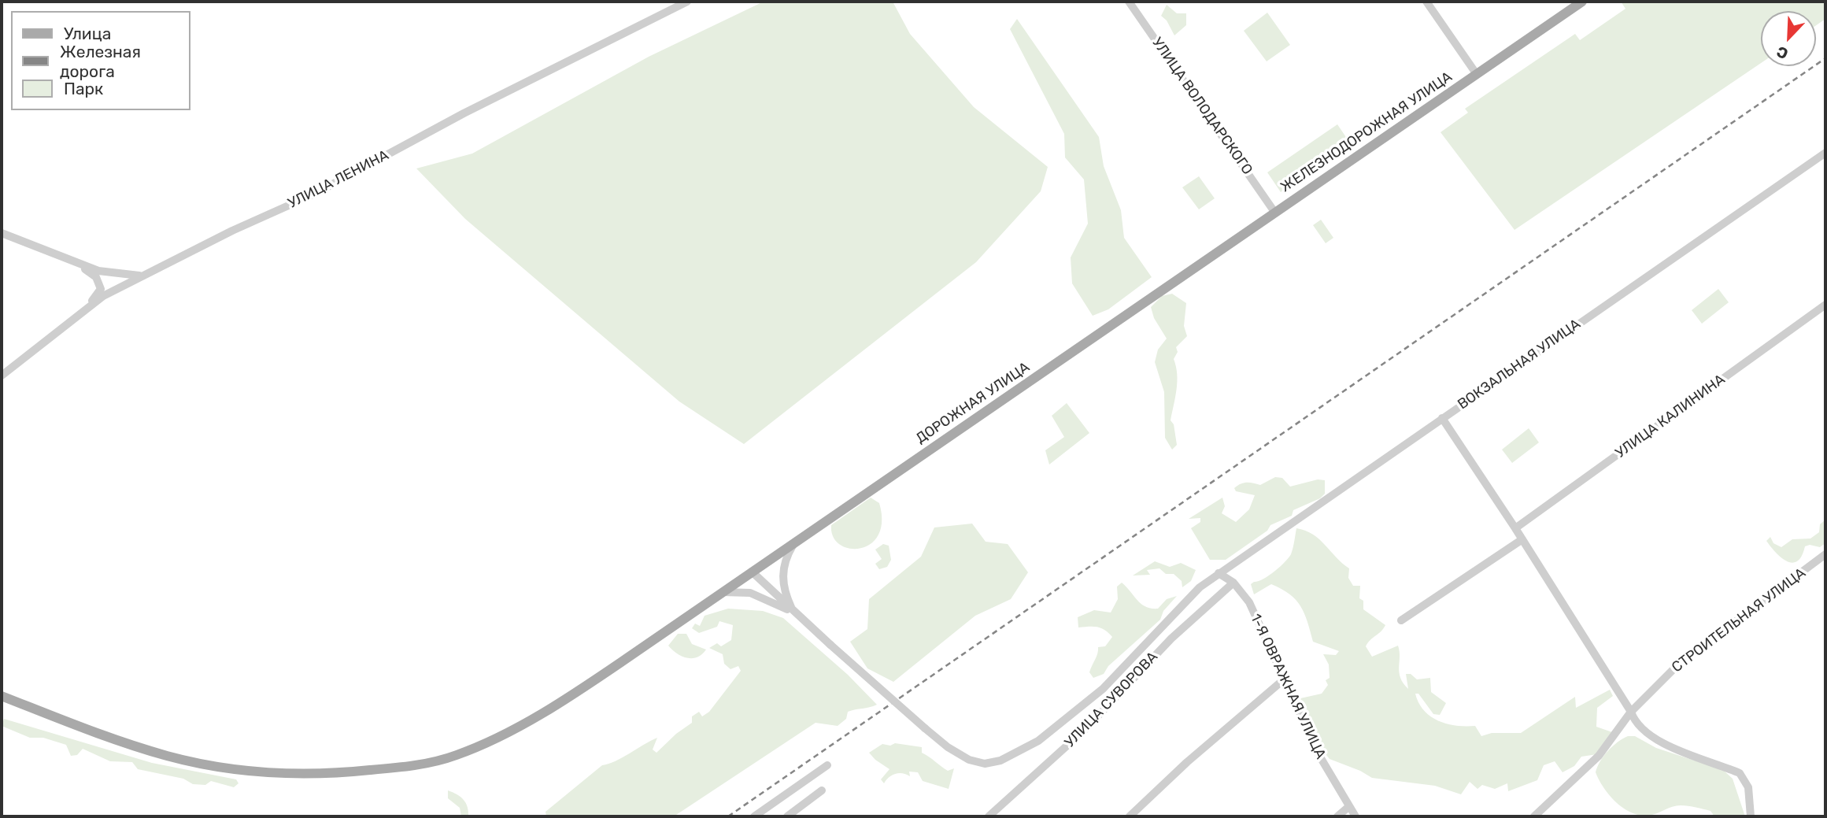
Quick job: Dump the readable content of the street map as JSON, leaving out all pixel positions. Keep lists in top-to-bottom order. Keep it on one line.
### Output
{"streets":{"main road":["ЖЕЛЕЗНОДОРОЖНАЯ УЛИЦА","ДОРОЖНАЯ УЛИЦА"],"street":["УЛИЦА ВОЛОДАРСКОГО","УЛИЦА ЛЕНИНА","ВОКЗАЛЬНАЯ УЛИЦА","УЛИЦА КАЛИНИНА","СТРОИТЕЛЬНАЯ УЛИЦА","1-Я ОВРАЖНАЯ УЛИЦА","УЛИЦА СУВОРОВА"]},"crossings":[["УЛИЦА ВОЛОДАРСКОГО","ЖЕЛЕЗНОДОРОЖНАЯ УЛИЦА"],["ЖЕЛЕЗНОДОРОЖНАЯ УЛИЦА","ДОРОЖНАЯ УЛИЦА"],["ВОКЗАЛЬНАЯ УЛИЦА","1-Я ОВРАЖНАЯ УЛИЦА"],["1-Я ОВРАЖНАЯ УЛИЦА","УЛИЦА СУВОРОВА"]],"legend":["Улица","Железная дорога","Парк"],"north":"bottom left"}
